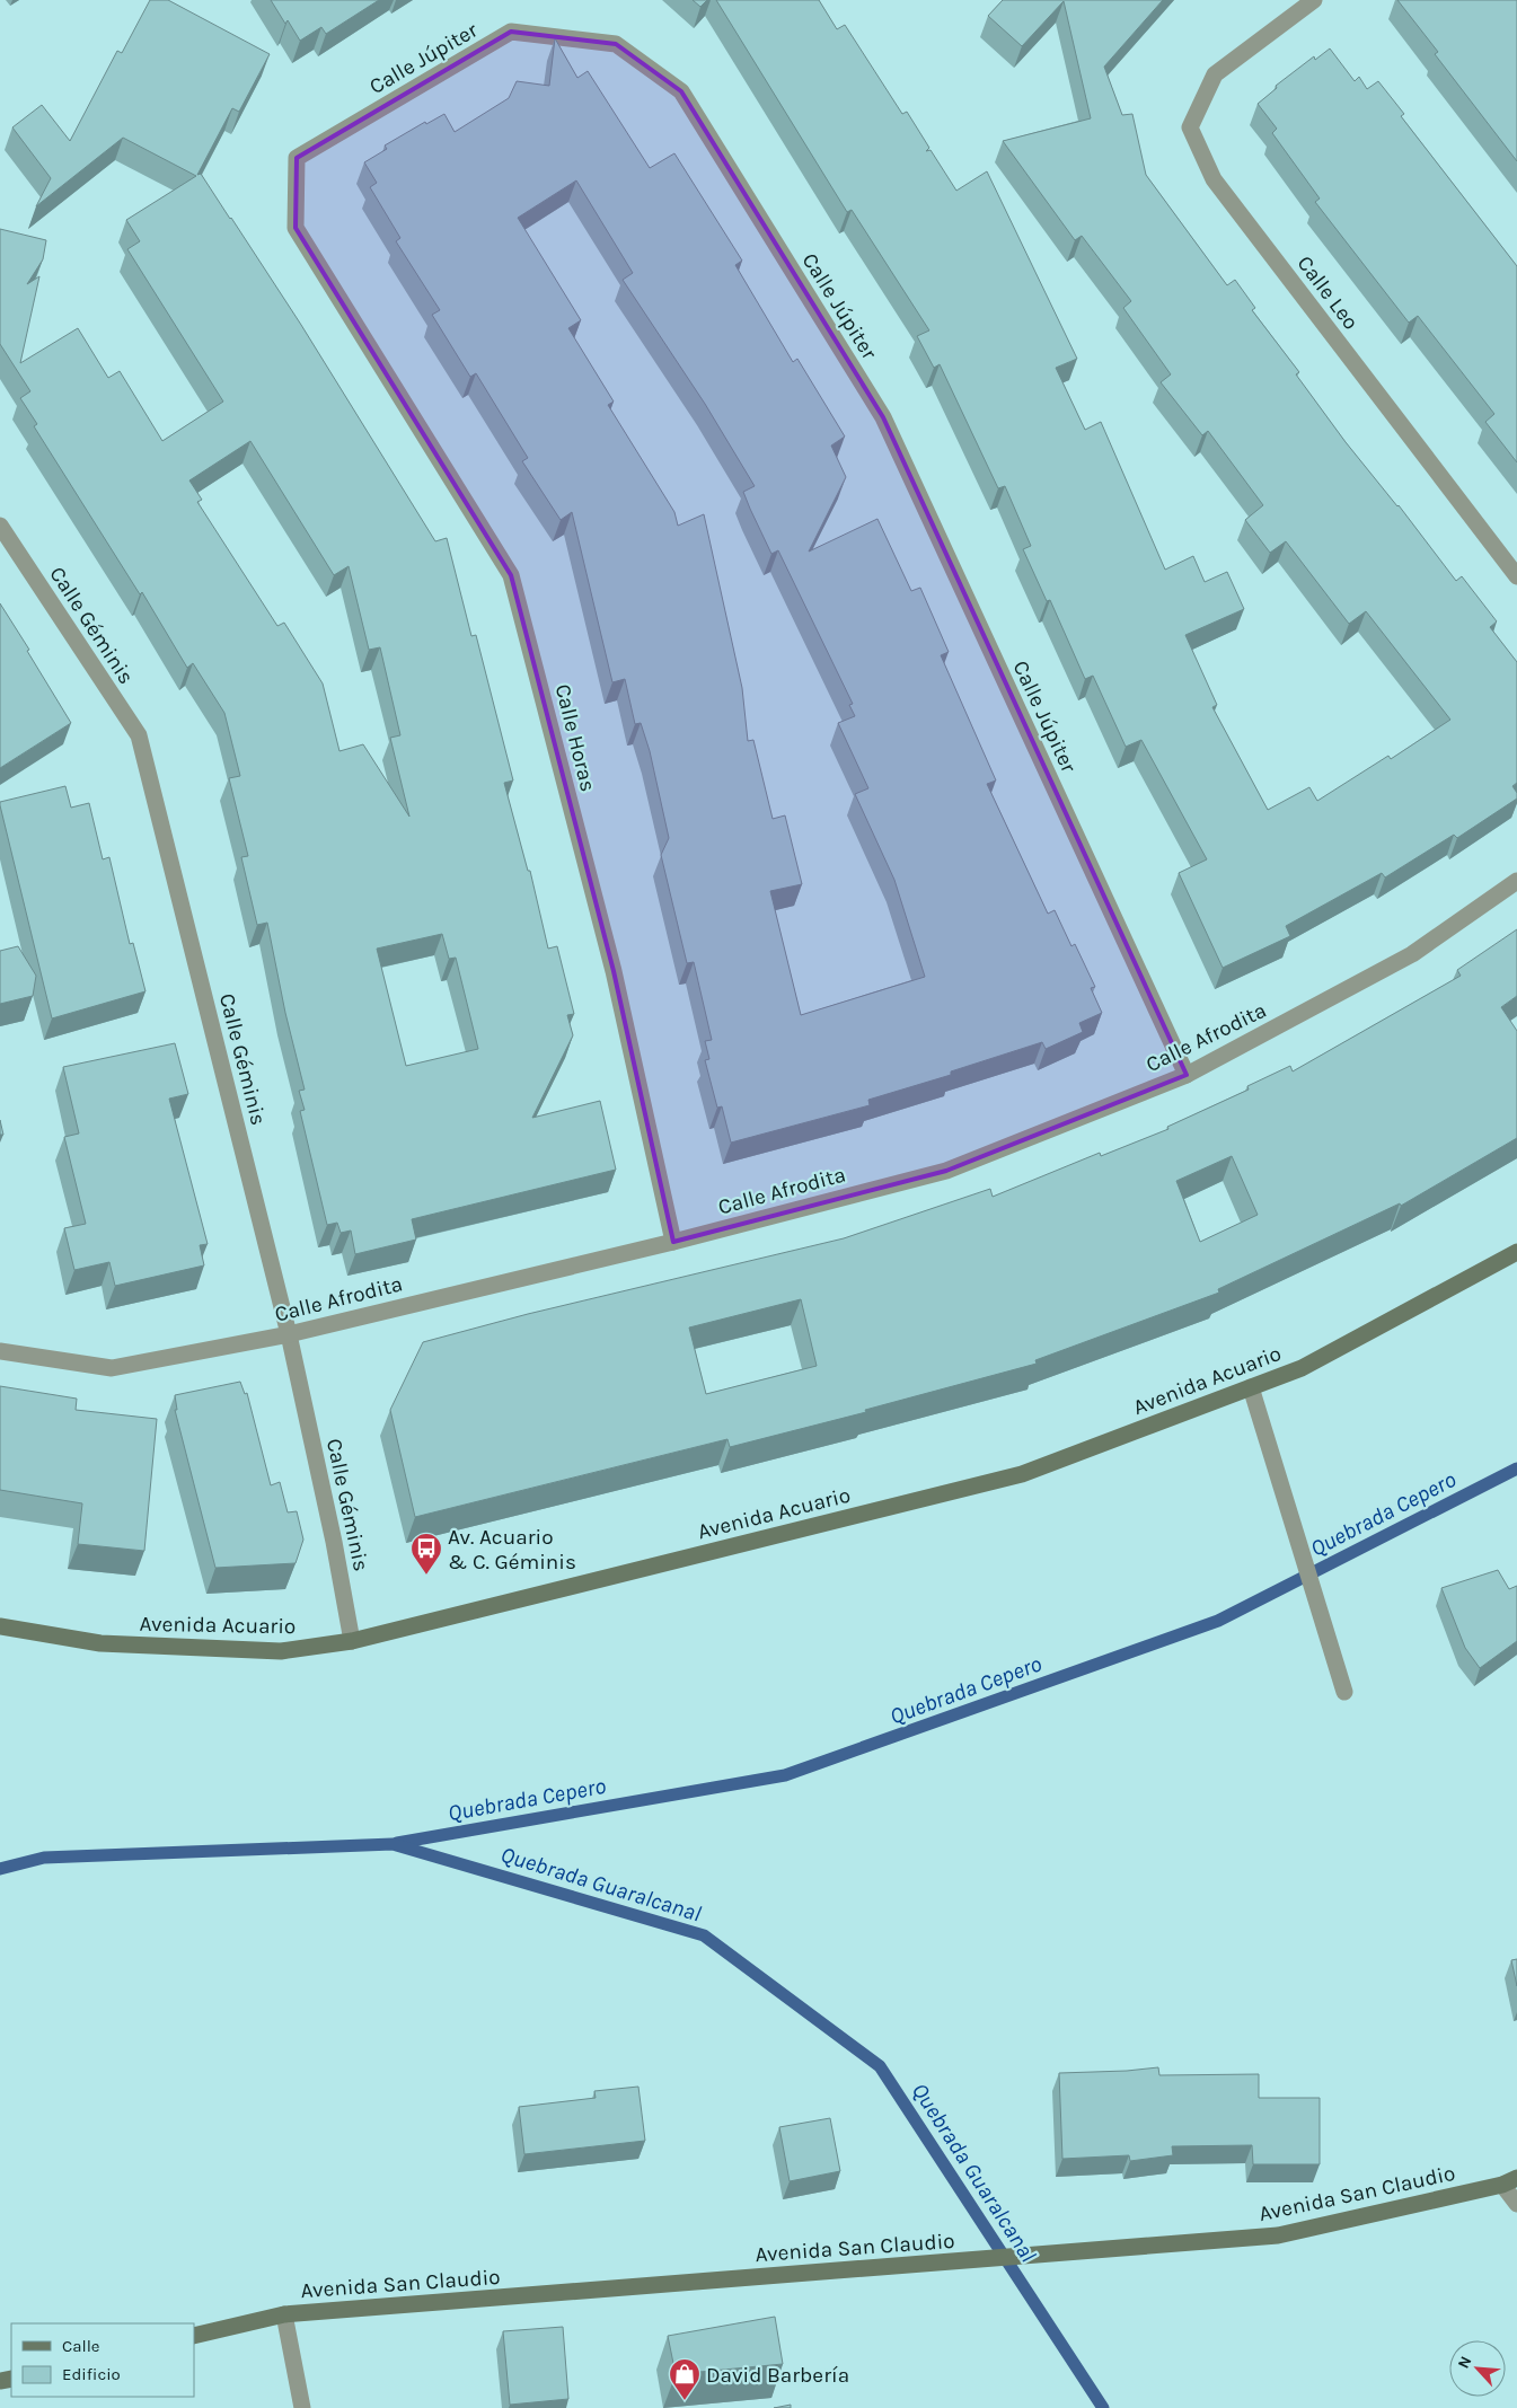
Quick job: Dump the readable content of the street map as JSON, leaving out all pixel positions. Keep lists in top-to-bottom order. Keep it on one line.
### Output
{"streets":{"street":["Calle Júpiter","Calle Leo","Calle Géminis","Calle Horas","Calle Afrodita","Avenida Acuario","Avenida San Claudio"]},"crossings":[["Calle Júpiter","Calle Horas"],["Calle Júpiter","Calle Afrodita"],["Calle Géminis","Calle Afrodita"],["Calle Géminis","Avenida Acuario"],["Calle Horas","Calle Afrodita"]],"water":["Quebrada Cepero","Quebrada Guaralcanal"],"places":{"bus stop":["Av. Acuario & C. Géminis"],"shop":["David Barbería"]},"legend":["Calle","Edificio"],"north":"top left"}
